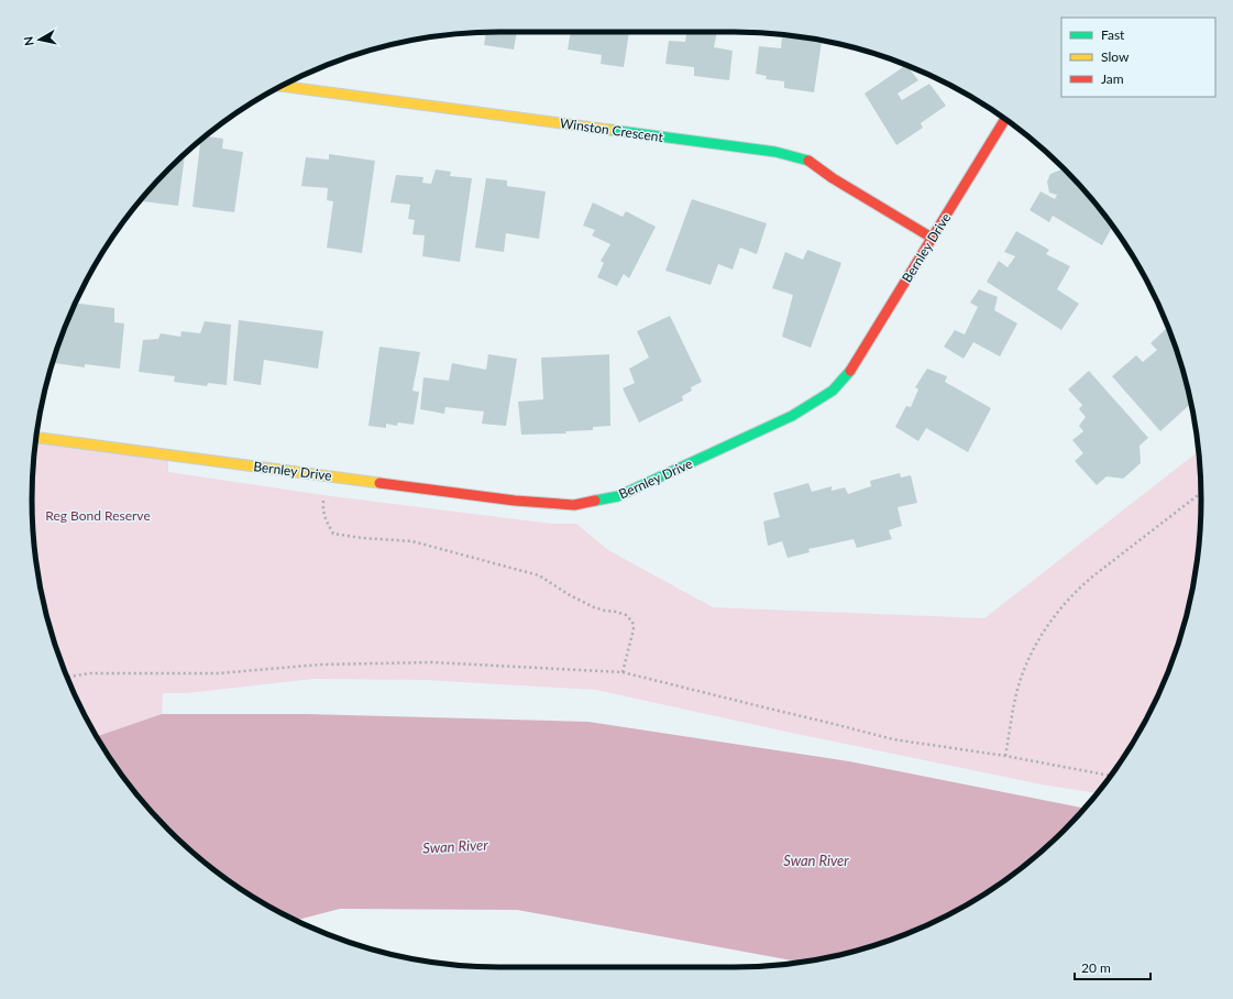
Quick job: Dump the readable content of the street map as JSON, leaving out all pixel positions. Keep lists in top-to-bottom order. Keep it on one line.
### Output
{"streets":{"street":["Winston Crescent","Bernley Drive"]},"crossings":[["Winston Crescent","Bernley Drive"]],"water":["Swan River"],"parks":["Reg Bond Reserve"],"legend":["Fast","Slow","Jam"],"scale_bar":"20 m","north":"left"}
